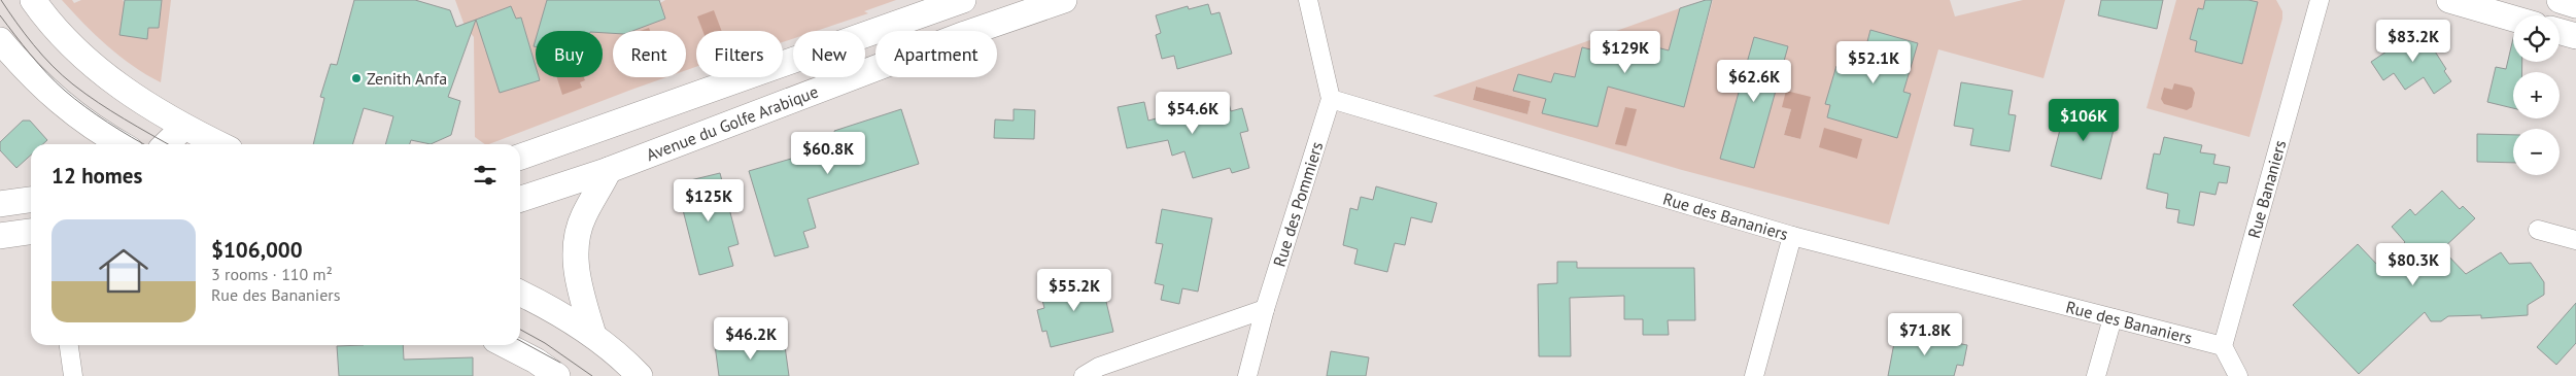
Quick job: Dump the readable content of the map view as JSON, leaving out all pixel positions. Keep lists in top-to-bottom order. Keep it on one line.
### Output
{"streets":{"street":["Avenue du Golfe Arabique","Rue Bananiers","Rue des Pommiers","Rue des Bananiers"]},"crossings":[["Rue Bananiers","Rue des Bananiers"],["Rue des Pommiers","Rue des Bananiers"]],"places":["Zenith Anfa"],"page":{"map_buttons":["+","−"],"price":["$83.2K","$129K","$52.1K","$62.6K","$54.6K","$106K","$60.8K","$125K","$80.3K","$55.2K","$71.8K","$46.2K"],"chip":["Buy","Rent","Filters","New","Apartment"],"heading":"12 homes","list":[{"name":"$106,000","note":"3 rooms · 110 m² · Rue des Bananiers"}]}}
